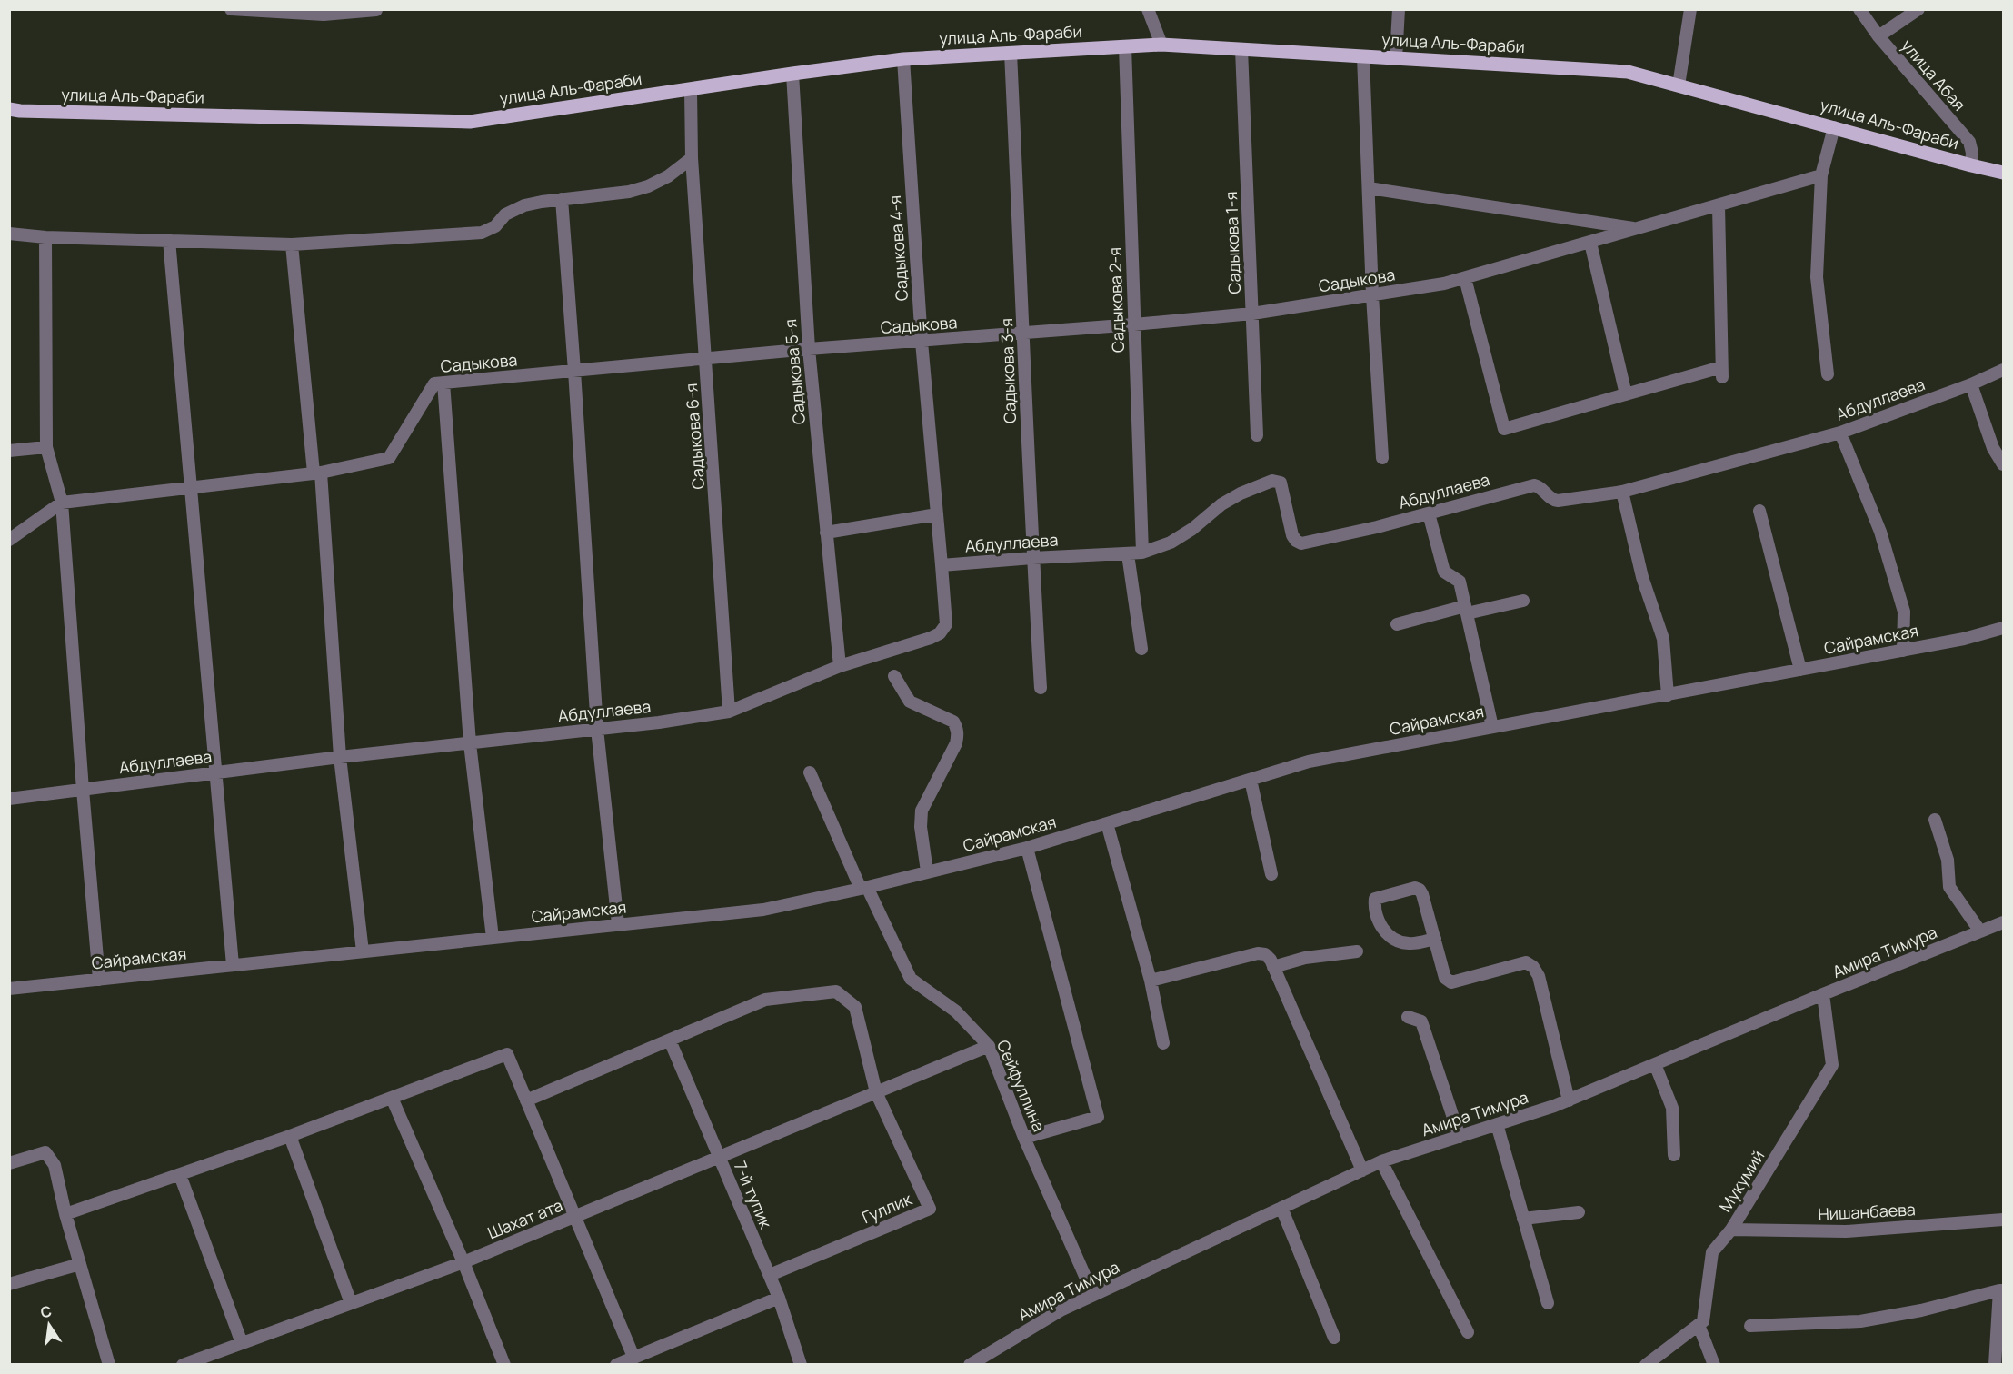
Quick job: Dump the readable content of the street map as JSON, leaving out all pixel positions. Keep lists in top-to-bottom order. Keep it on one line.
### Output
{"streets":{"main road":["улица Аль-Фараби"],"street":["улица Абая","Садыкова 1-я","Садыкова 4-я","Садыкова","Садыкова 2-я","Садыкова 3-я","Садыкова 5-я","Абдуллаева","Садыкова 6-я","Сайрамская","Амира Тимура","Сейфуллина","Мукумий","7-й тупик","Гуллик","Нишанбаева","Шахат ата"]},"crossings":[["улица Аль-Фараби","улица Абая"],["улица Аль-Фараби","Садыкова 1-я"],["улица Аль-Фараби","Садыкова 4-я"],["улица Аль-Фараби","Садыкова 2-я"],["улица Аль-Фараби","Садыкова 3-я"],["улица Аль-Фараби","Садыкова 5-я"],["улица Аль-Фараби","Садыкова 6-я"],["Садыкова 1-я","Садыкова"],["Садыкова 4-я","Садыкова"],["Садыкова 4-я","Абдуллаева"],["Садыкова","Садыкова 2-я"],["Садыкова","Садыкова 3-я"],["Садыкова","Садыкова 5-я"],["Садыкова","Садыкова 6-я"],["Садыкова 2-я","Абдуллаева"],["Садыкова 3-я","Абдуллаева"],["Садыкова 5-я","Абдуллаева"],["Абдуллаева","Садыкова 6-я"],["Сайрамская","Сейфуллина"],["Амира Тимура","Сейфуллина"],["Амира Тимура","Мукумий"],["Сейфуллина","Шахат ата"],["Мукумий","Нишанбаева"],["7-й тупик","Гуллик"],["7-й тупик","Шахат ата"],["Гуллик","Шахат ата"]],"north":"top"}
